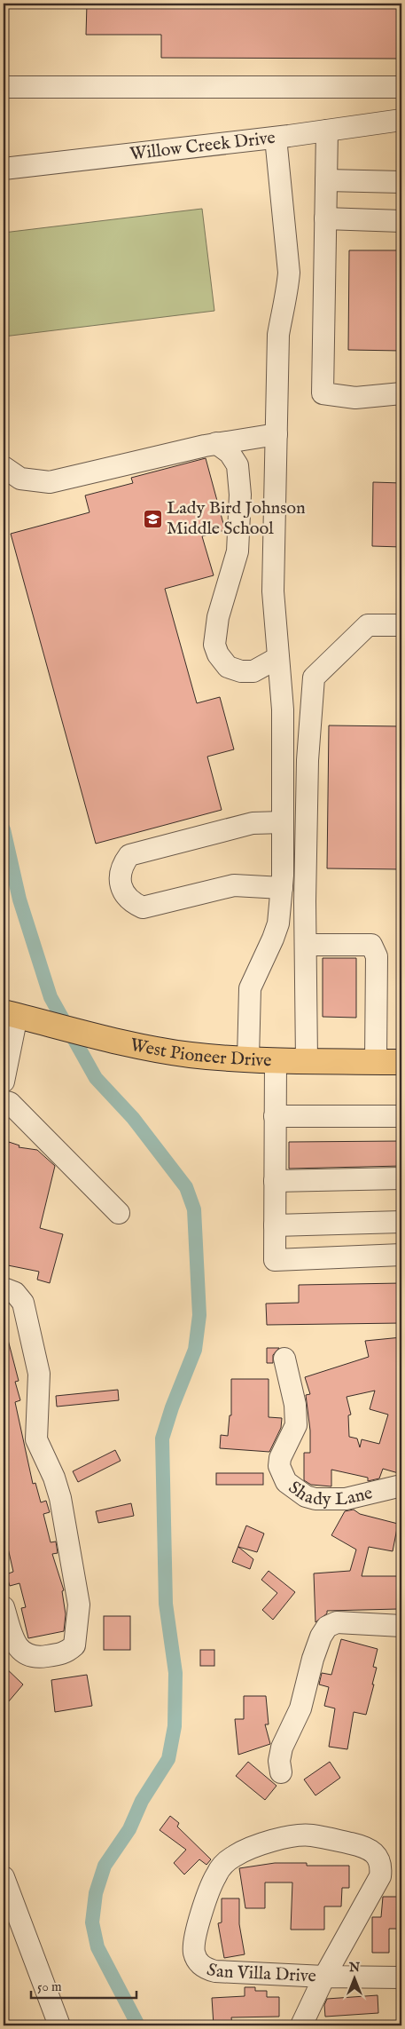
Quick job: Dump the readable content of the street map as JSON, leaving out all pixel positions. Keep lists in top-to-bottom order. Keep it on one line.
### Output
{"streets":{"main road":["West Pioneer Drive"],"street":["Willow Creek Drive","Shady Lane","San Villa Drive"]},"places":{"school or university":["Lady Bird Johnson Middle School"]},"scale_bar":"50 m","north":"top"}
